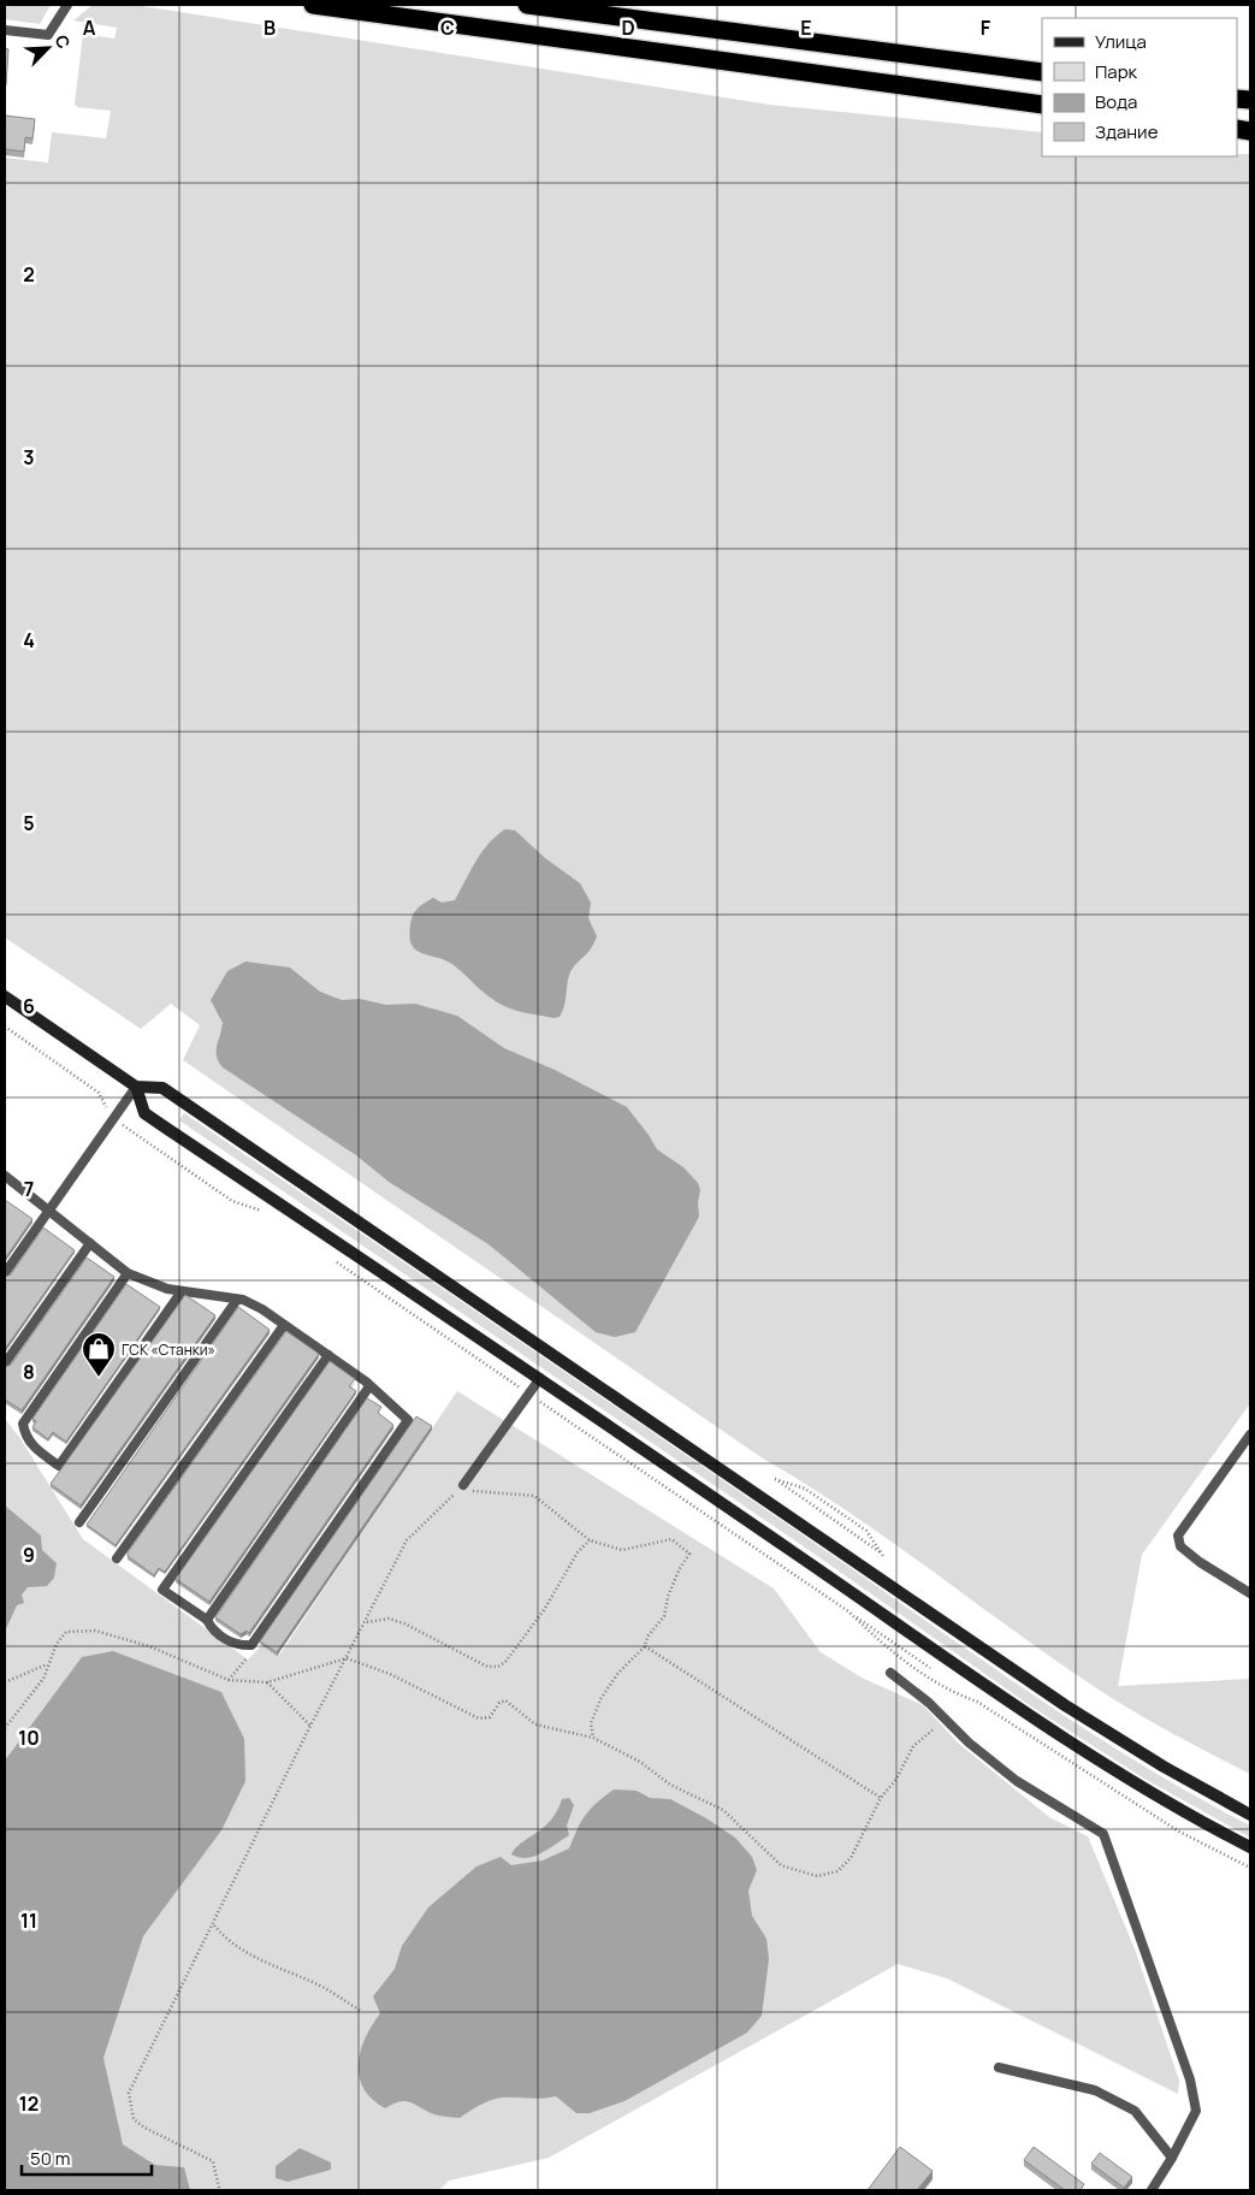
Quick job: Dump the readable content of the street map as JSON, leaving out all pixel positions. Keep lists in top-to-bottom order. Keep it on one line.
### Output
{"places":{"shop":["ГСК «Станки»"]},"legend":["Улица","Парк","Вода","Здание"],"scale_bar":"50 m","north":"top right","grid":{"columns":["A","B","C","D","E","F"],"rows":["2","3","4","5","6","7","8","9","10","11","12"]}}
